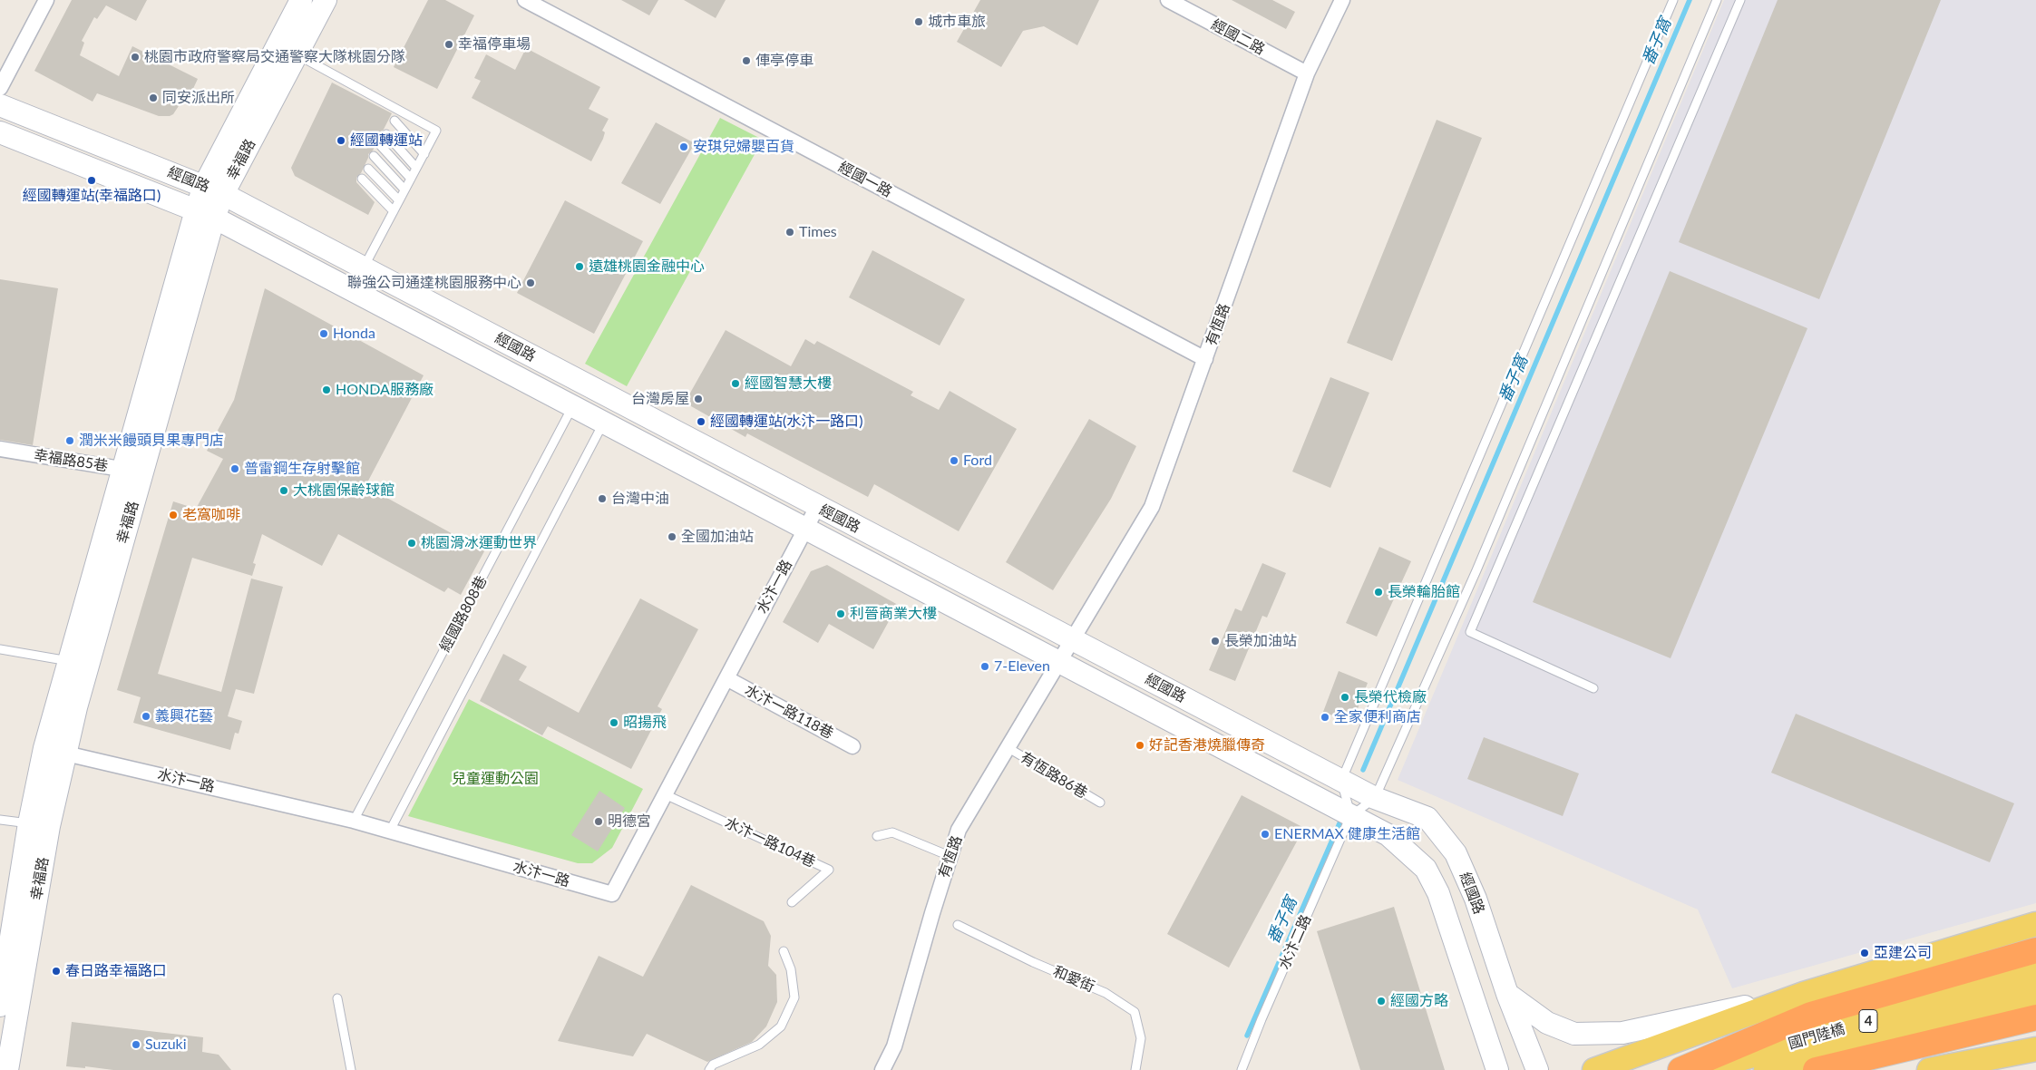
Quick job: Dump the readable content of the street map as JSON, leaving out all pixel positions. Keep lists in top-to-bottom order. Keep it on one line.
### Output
{"streets":{"main road":["4","國門陸橋"],"street":["經國二路","幸福路","經國路","經國一路","有恆路","幸福路85巷","水汴一路","水汴一路118巷"],"lane":["經國路808巷","有恆路86巷","水汴一路104巷","水汴二路","和愛街"]},"crossings":[["經國二路","有恆路"],["幸福路","經國路"],["幸福路","幸福路85巷"],["幸福路","水汴一路"],["經國路","有恆路"],["經國路","水汴一路"],["經國路","經國路808巷"],["經國路","水汴二路"],["經國一路","有恆路"],["有恆路","有恆路86巷"],["水汴一路","經國路808巷"],["水汴一路","水汴一路118巷"],["水汴一路","水汴一路104巷"]],"water":["番子窩"],"parks":["兒童運動公園"],"places":["城市車旅","幸福停車場","桃園市政府警察局交通警察大隊桃園分隊","俥亭停車","同安派出所","經國轉運站","安琪兒婦嬰百貨","經國轉運站(幸福路口)","Times","遠雄桃園金融中心","聯強公司通達桃園服務中心","Honda","經國智慧大樓","HONDA服務廠","台灣房屋","經國轉運站(水汴一路口)","潤米米饅頭貝果專門店","Ford","普雷鋼生存射擊館","大桃園保齡球館","台灣中油","老窩咖啡","全國加油站","桃園滑冰運動世界","長榮輪胎館","利晉商業大樓","長榮加油站","7-Eleven","長榮代檢廠","義興花藝","全家便利商店","昭揚飛","好記香港燒臘傳奇","明德宮","ENERMAX 健康生活館","亞建公司","春日路幸福路口","經國方略","Suzuki"]}
